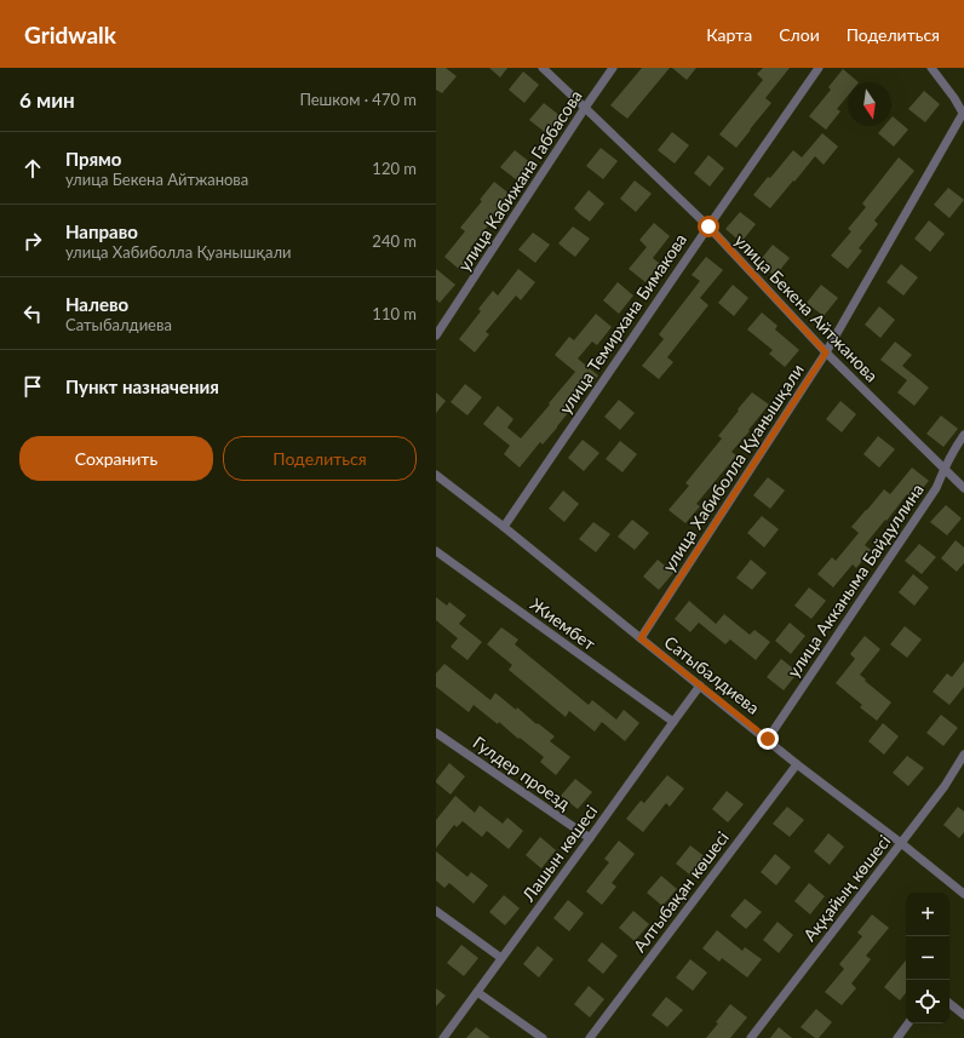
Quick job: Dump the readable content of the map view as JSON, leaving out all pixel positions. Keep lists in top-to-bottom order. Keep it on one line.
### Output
{"streets":{"street":["улица Кабижана Габбасова","улица Бекена Айтжанова","улица Темирхана Бимакова","улица Хабиболла Қуанышқали","улица Акканыма Байдуллина","Жиембет","Сатыбалдиева","Гулдер проезд","Лашын көшесі","Аққайың көшесі","Алтыбақан көшесі"]},"crossings":[["улица Кабижана Габбасова","улица Бекена Айтжанова"],["улица Бекена Айтжанова","улица Темирхана Бимакова"],["улица Бекена Айтжанова","улица Хабиболла Қуанышқали"],["улица Бекена Айтжанова","улица Акканыма Байдуллина"],["улица Темирхана Бимакова","Сатыбалдиева"],["улица Хабиболла Қуанышқали","Сатыбалдиева"],["улица Акканыма Байдуллина","Сатыбалдиева"],["Жиембет","Лашын көшесі"],["Сатыбалдиева","Лашын көшесі"],["Сатыбалдиева","Аққайың көшесі"],["Сатыбалдиева","Алтыбақан көшесі"],["Гулдер проезд","Лашын көшесі"]],"north":"bottom","page":{"header":"Gridwalk","nav":["Карта","Слои","Поделиться"],"heading":["6 мин","Пешком · 470 m"],"list":[["Прямо","улица Бекена Айтжанова","120 m"],["Направо","улица Хабиболла Қуанышқали","240 m"],["Налево","Сатыбалдиева","110 m"],"Пункт назначения"],"buttons":["Сохранить","Поделиться"],"map_buttons":["+","−"]}}
